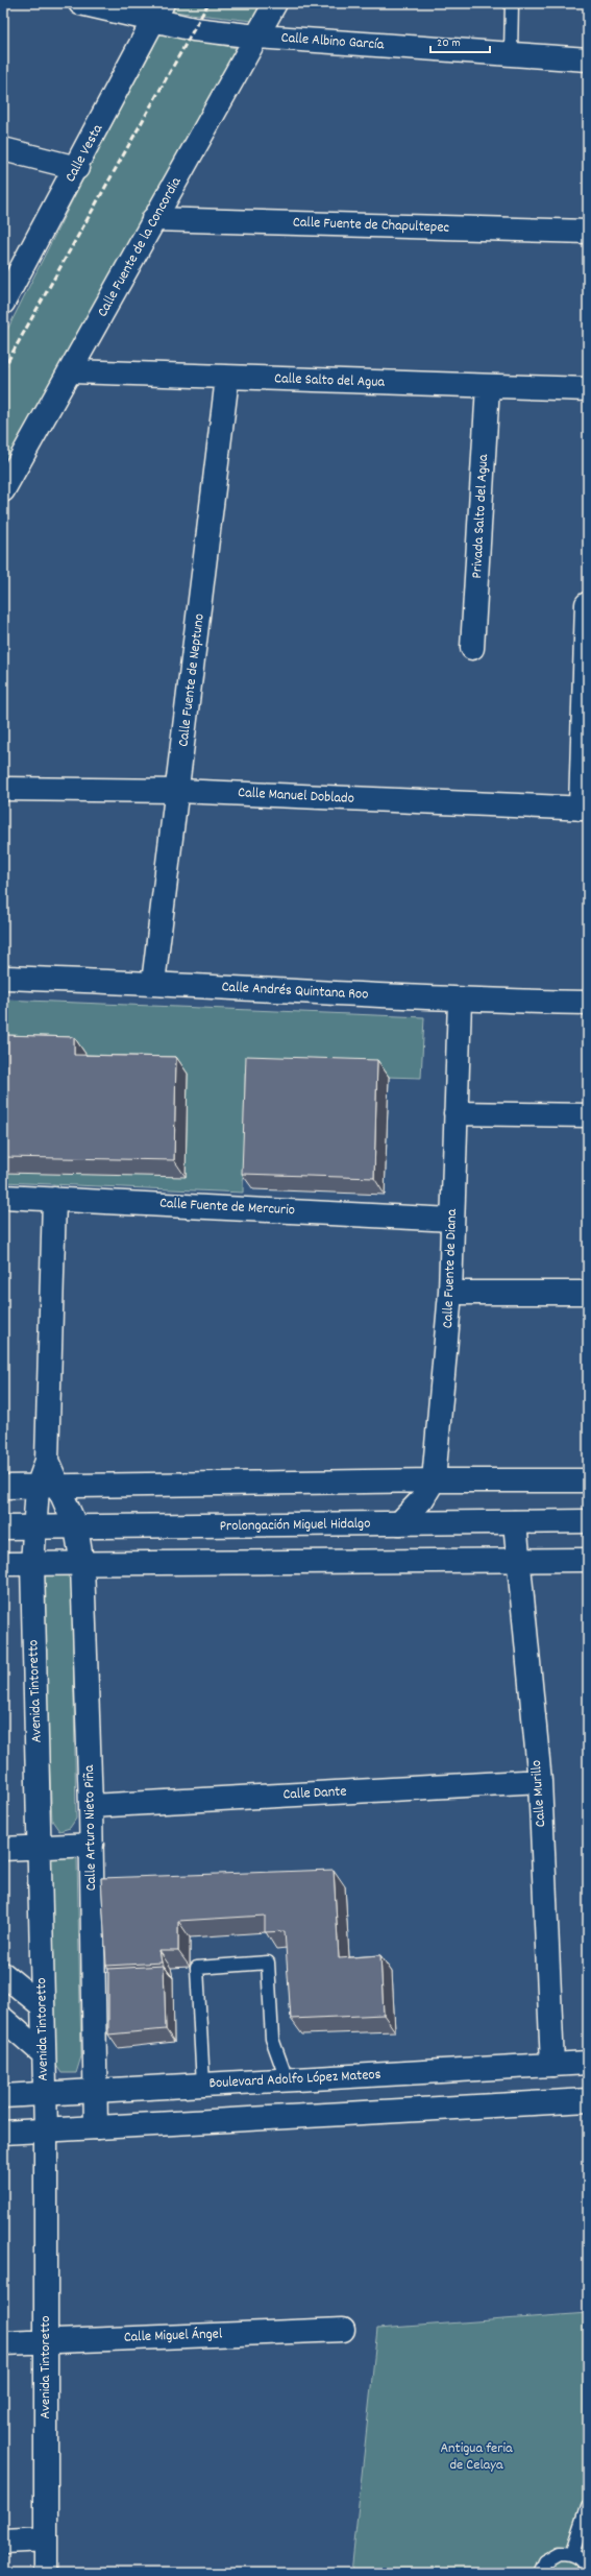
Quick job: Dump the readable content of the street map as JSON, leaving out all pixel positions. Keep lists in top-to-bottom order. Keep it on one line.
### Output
{"streets":{"street":["Calle Albino García","Calle Vesta","Calle Fuente de Chapultepec","Calle Fuente de la Concordia","Calle Salto del Agua","Privada Salto del Agua","Calle Fuente de Neptuno","Calle Manuel Doblado","Calle Andrés Quintana Roo","Calle Fuente de Mercurio","Calle Fuente de Diana","Prolongación Miguel Hidalgo","Avenida Tintoretto","Calle Dante","Calle Murillo","Calle Arturo Nieto Piña","Boulevard Adolfo López Mateos","Calle Miguel Ángel"]},"crossings":[["Calle Albino García","Calle Vesta"],["Calle Albino García","Calle Fuente de la Concordia"],["Calle Fuente de Chapultepec","Calle Fuente de la Concordia"],["Calle Fuente de la Concordia","Calle Salto del Agua"],["Calle Salto del Agua","Privada Salto del Agua"],["Calle Salto del Agua","Calle Fuente de Neptuno"],["Calle Fuente de Neptuno","Calle Manuel Doblado"],["Calle Fuente de Neptuno","Calle Andrés Quintana Roo"],["Calle Andrés Quintana Roo","Calle Fuente de Diana"],["Calle Fuente de Mercurio","Calle Fuente de Diana"],["Calle Fuente de Diana","Prolongación Miguel Hidalgo"],["Prolongación Miguel Hidalgo","Avenida Tintoretto"],["Prolongación Miguel Hidalgo","Calle Murillo"],["Prolongación Miguel Hidalgo","Calle Arturo Nieto Piña"],["Avenida Tintoretto","Boulevard Adolfo López Mateos"],["Avenida Tintoretto","Calle Miguel Ángel"],["Calle Dante","Calle Murillo"],["Calle Dante","Calle Arturo Nieto Piña"],["Calle Murillo","Boulevard Adolfo López Mateos"],["Calle Arturo Nieto Piña","Boulevard Adolfo López Mateos"]],"parks":["Antigua feria de Celaya"],"scale_bar":"20 m"}
